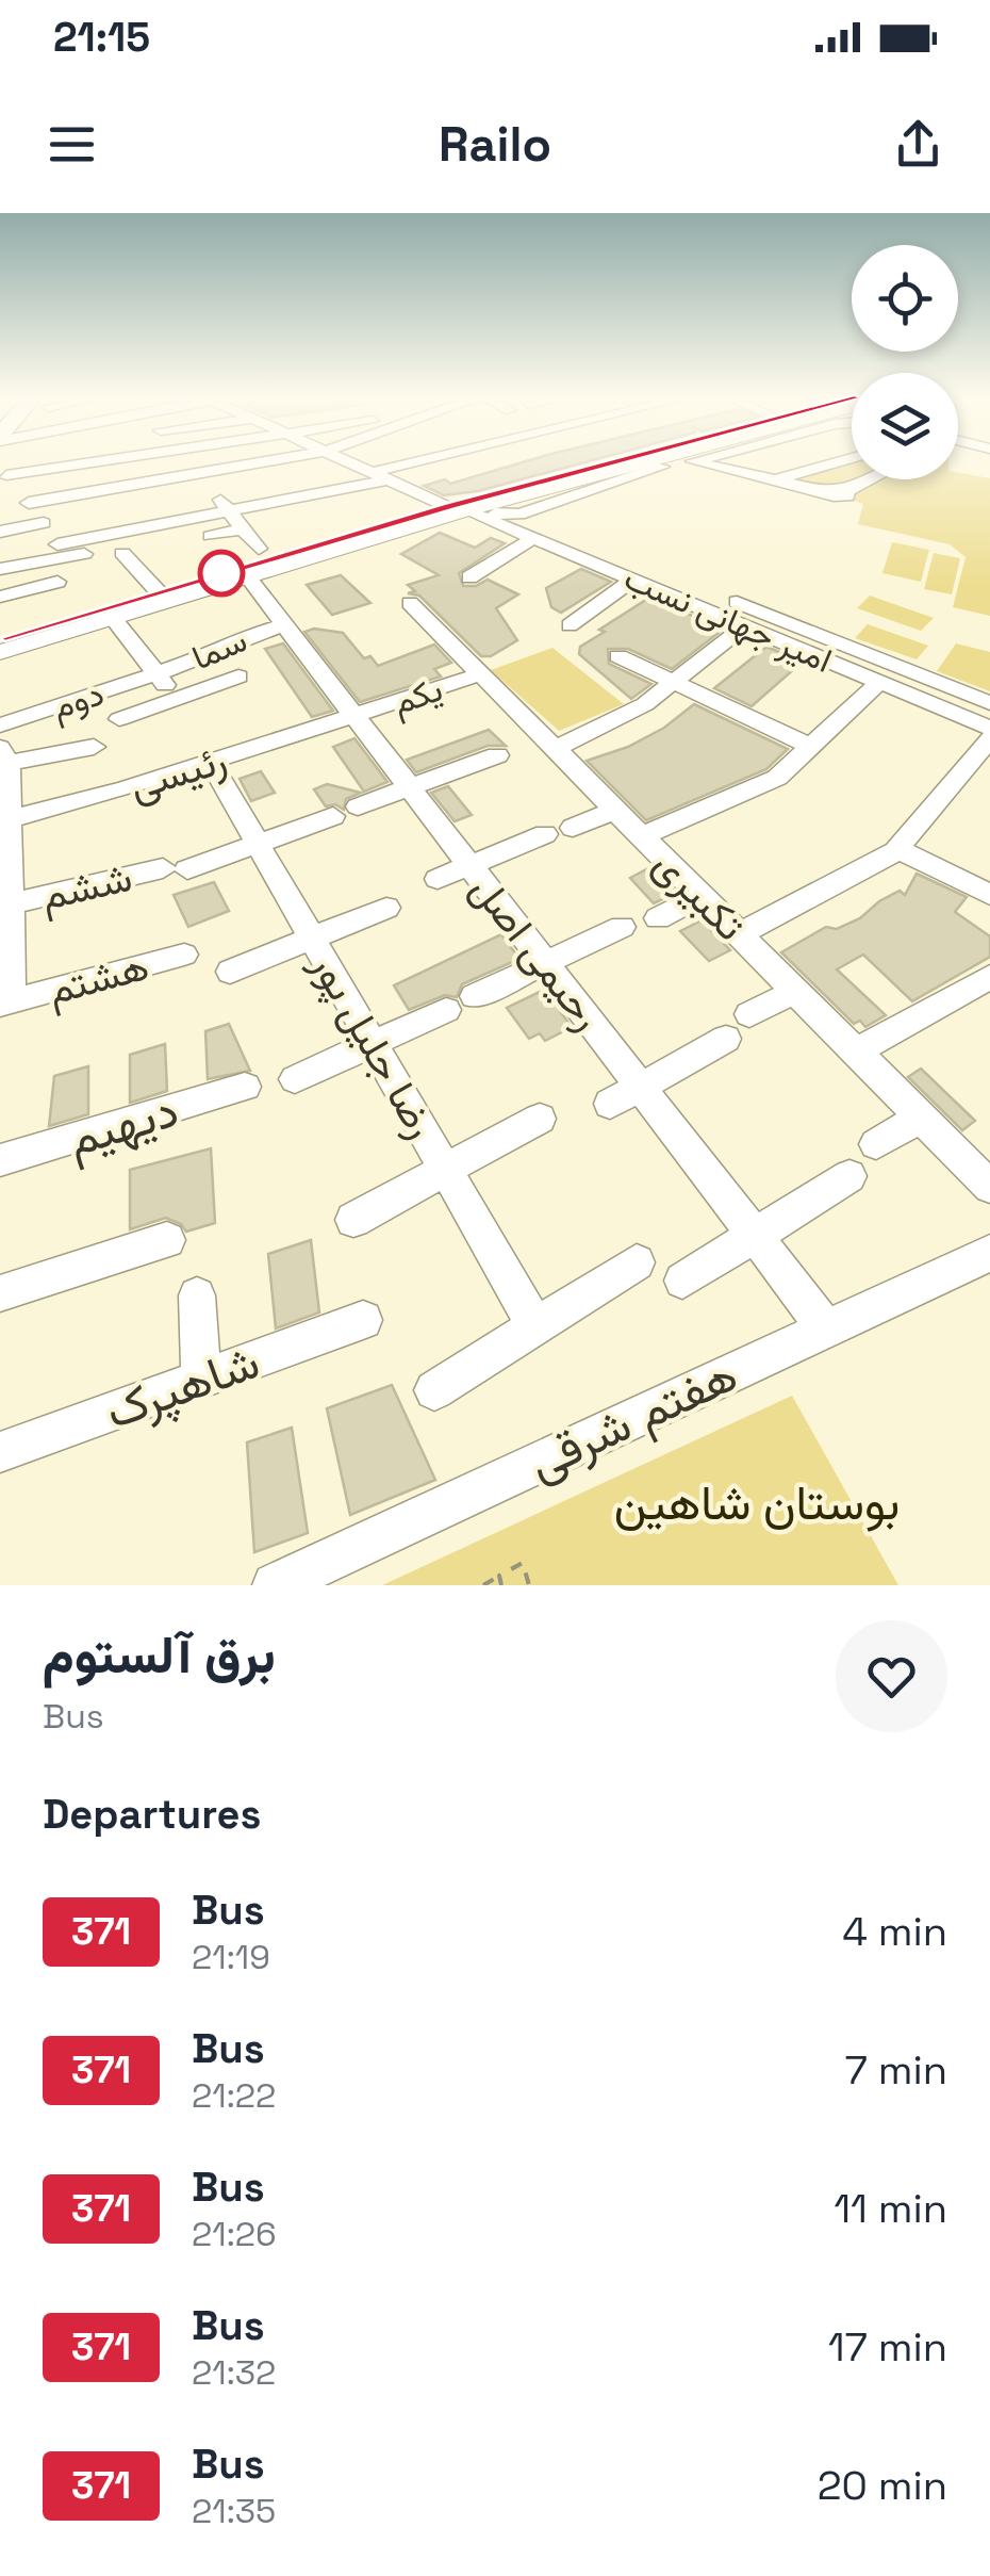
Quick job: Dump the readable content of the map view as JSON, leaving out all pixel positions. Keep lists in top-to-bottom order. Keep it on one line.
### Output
{"streets":{"street":["امیر جهانی نسب","سما","یکم","دوم","رئیسی","ششم","تکبیری","رحیمی اصل","هشتم","رضا جلیل پور","دیهیم","شاهپرک","هفتم شرقی"]},"crossings":[["امیر جهانی نسب","ششم"],["سما","دوم"],["سما","رحیمی اصل"],["یکم","رئیسی"],["یکم","تکبیری"],["یکم","رحیمی اصل"],["رئیسی","رحیمی اصل"],["رئیسی","رضا جلیل پور"],["ششم","تکبیری"],["ششم","رحیمی اصل"],["ششم","رضا جلیل پور"],["رحیمی اصل","هفتم شرقی"]],"parks":["بوستان شاهین"],"lines":["bus line 371"],"page":{"status":"21:15","header":"Railo","heading":[["برق آلستوم","Bus"],"Departures"],"list":[{"mark":"371","name":"Bus","note":"21:19","value":"4 min"},{"mark":"371","name":"Bus","note":"21:22","value":"7 min"},{"mark":"371","name":"Bus","note":"21:26","value":"11 min"},{"mark":"371","name":"Bus","note":"21:32","value":"17 min"},{"mark":"371","name":"Bus","note":"21:35","value":"20 min"}]}}
